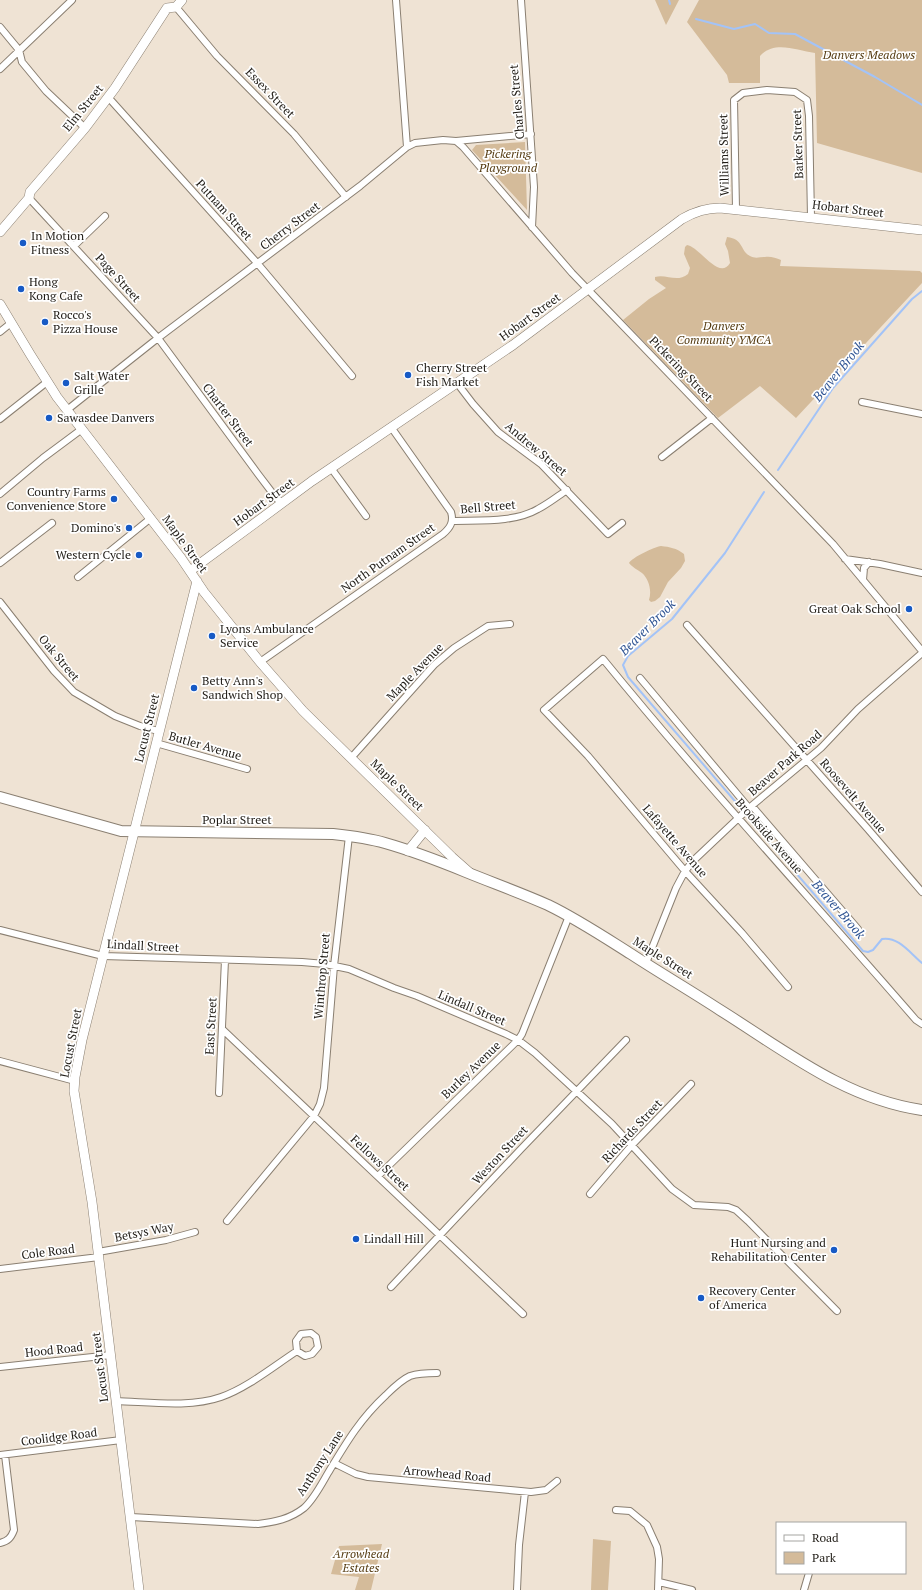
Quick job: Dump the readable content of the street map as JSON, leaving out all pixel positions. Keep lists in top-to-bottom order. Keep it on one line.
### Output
{"streets":{"main road":["Elm Street","Hobart Street","Maple Street","Locust Street","Poplar Street"],"street":["Essex Street","Charles Street","Barker Street","Williams Street","Putnam Street","Cherry Street","Page Street","Pickering Street","Charter Street","Andrew Street","Bell Street","North Putnam Street","Oak Street","Maple Avenue","Butler Avenue","Beaver Park Road","Roosevelt Avenue","Brookside Avenue","Lafayette Avenue","Lindall Street","Winthrop Street","East Street","Burley Avenue","Richards Street","Weston Street","Fellows Street","Betsys Way","Cole Road","Hood Road","Coolidge Road","Anthony Lane","Arrowhead Road"]},"crossings":[["Essex Street","Elm Street"],["Essex Street","Cherry Street"],["Charles Street","Pickering Street"],["Elm Street","Putnam Street"],["Elm Street","Page Street"],["Barker Street","Williams Street"],["Barker Street","Hobart Street"],["Williams Street","Hobart Street"],["Hobart Street","Pickering Street"],["Hobart Street","Charter Street"],["Hobart Street","Andrew Street"],["Hobart Street","Maple Street"],["Putnam Street","Cherry Street"],["Cherry Street","Page Street"],["Cherry Street","Charter Street"],["Cherry Street","Maple Street"],["Page Street","Charter Street"],["Pickering Street","Beaver Park Road"],["Andrew Street","Bell Street"],["Bell Street","North Putnam Street"],["Maple Street","North Putnam Street"],["Maple Street","Maple Avenue"],["Maple Street","Locust Street"],["Maple Street","Beaver Park Road"],["Maple Street","Poplar Street"],["Maple Street","Burley Avenue"],["Oak Street","Locust Street"],["Locust Street","Butler Avenue"],["Locust Street","Poplar Street"],["Locust Street","Lindall Street"],["Locust Street","Betsys Way"],["Locust Street","Cole Road"],["Locust Street","Hood Road"],["Locust Street","Coolidge Road"],["Locust Street","Anthony Lane"],["Beaver Park Road","Roosevelt Avenue"],["Beaver Park Road","Brookside Avenue"],["Beaver Park Road","Lafayette Avenue"],["Poplar Street","Winthrop Street"],["Brookside Avenue","Lafayette Avenue"],["Lindall Street","Winthrop Street"],["Lindall Street","East Street"],["Lindall Street","Burley Avenue"],["Lindall Street","Richards Street"],["Lindall Street","Weston Street"],["Winthrop Street","Fellows Street"],["East Street","Fellows Street"],["Burley Avenue","Fellows Street"],["Weston Street","Fellows Street"],["Betsys Way","Cole Road"],["Anthony Lane","Arrowhead Road"]],"water":["Beaver Brook"],"parks":["Danvers Meadows","Pickering Playground","Danvers Community YMCA","Arrowhead Estates"],"places":["In Motion Fitness","Hong Kong Cafe","Rocco's Pizza House","Cherry Street Fish Market","Salt Water Grille","Sawasdee Danvers","Country Farms Convenience Store","Domino's","Western Cycle","Great Oak School","Lyons Ambulance Service","Betty Ann's Sandwich Shop","Lindall Hill","Hunt Nursing and Rehabilitation Center","Recovery Center of America"],"legend":["Road","Park"]}
